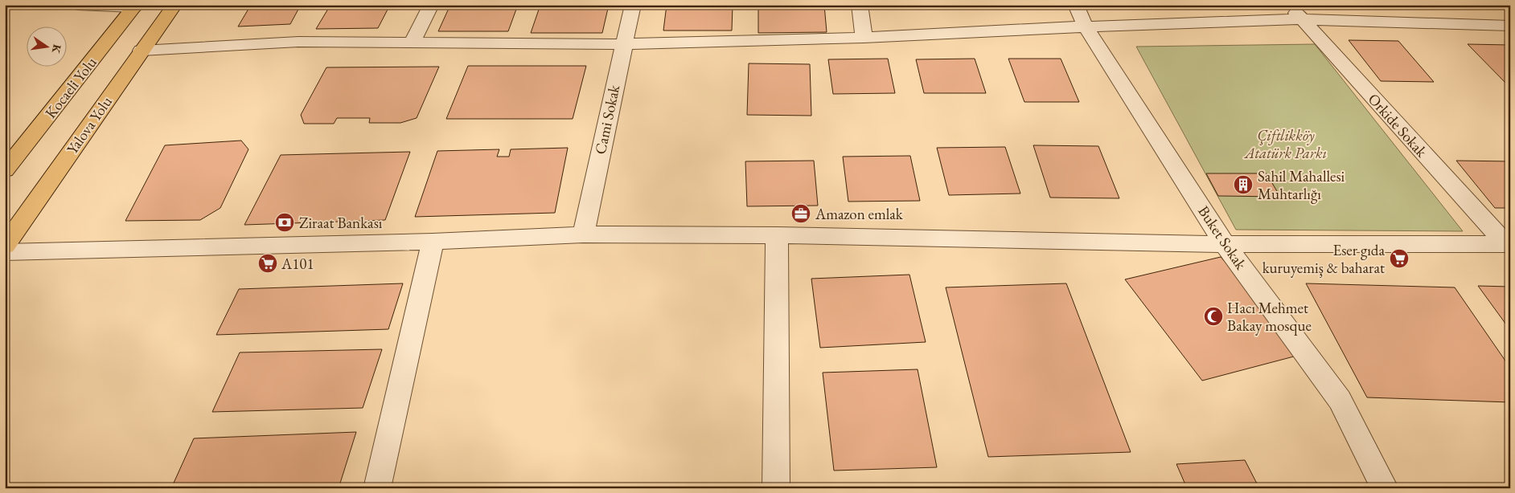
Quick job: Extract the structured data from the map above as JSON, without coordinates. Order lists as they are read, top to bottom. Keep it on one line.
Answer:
{"streets":{"highway":["Kocaeli̇ Yolu","Yalova Yolu"],"street":["Cami Sokak","Orkide Sokak","Buket Sokak"]},"parks":["Çiftlikköy Atatürk Parkı"],"places":{"building":["Sahil Mahallesi Muhtarlığı"],"office":["Amazon emlak"],"bank":["Ziraat Bankası"],"supermarket":["Eser gıda kuruyemiş & baharat","A101"],"mosque":["Hacı Mehmet Bakay mosque"]},"north":"right"}
